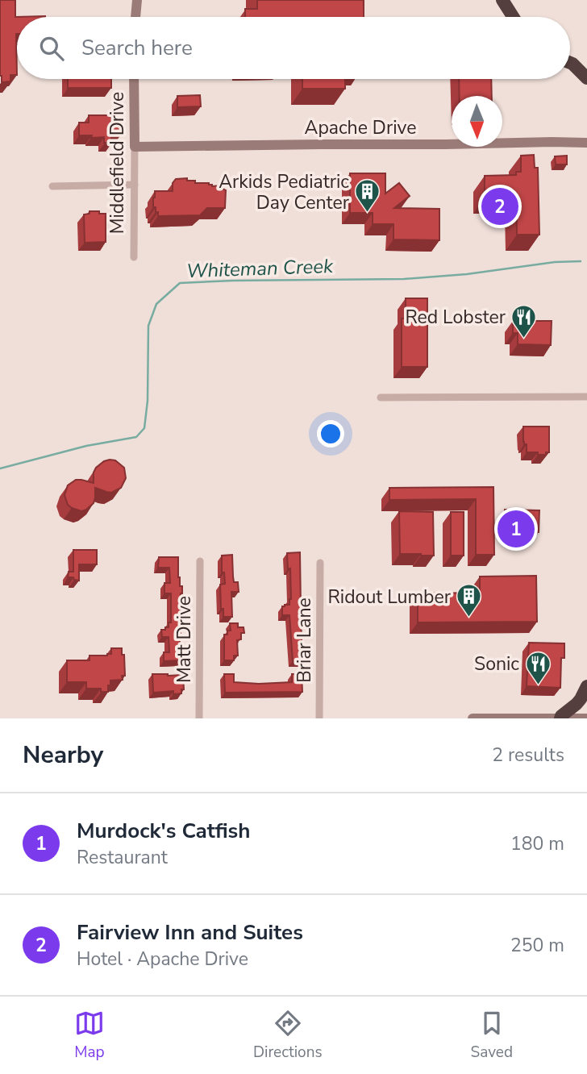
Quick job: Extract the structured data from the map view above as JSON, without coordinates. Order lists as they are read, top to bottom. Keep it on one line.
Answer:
{"streets":{"street":["Apache Drive","Middlefield Drive","Matt Drive","Briar Lane"]},"crossings":[["Apache Drive","Middlefield Drive"]],"water":["Whiteman Creek"],"places":{"building":["Arkids Pediatric Day Center","Ridout Lumber"],"restaurant":["Red Lobster","Sonic"]},"north":"bottom","page":{"search":"Search here","pins":["2","1"],"heading":["Nearby","2 results"],"list":[{"mark":"1","name":"Murdock's Catfish","note":"Restaurant","value":"180 m"},{"mark":"2","name":"Fairview Inn and Suites","note":"Hotel · Apache Drive","value":"250 m"}],"nav":["Map","Directions","Saved"]}}
